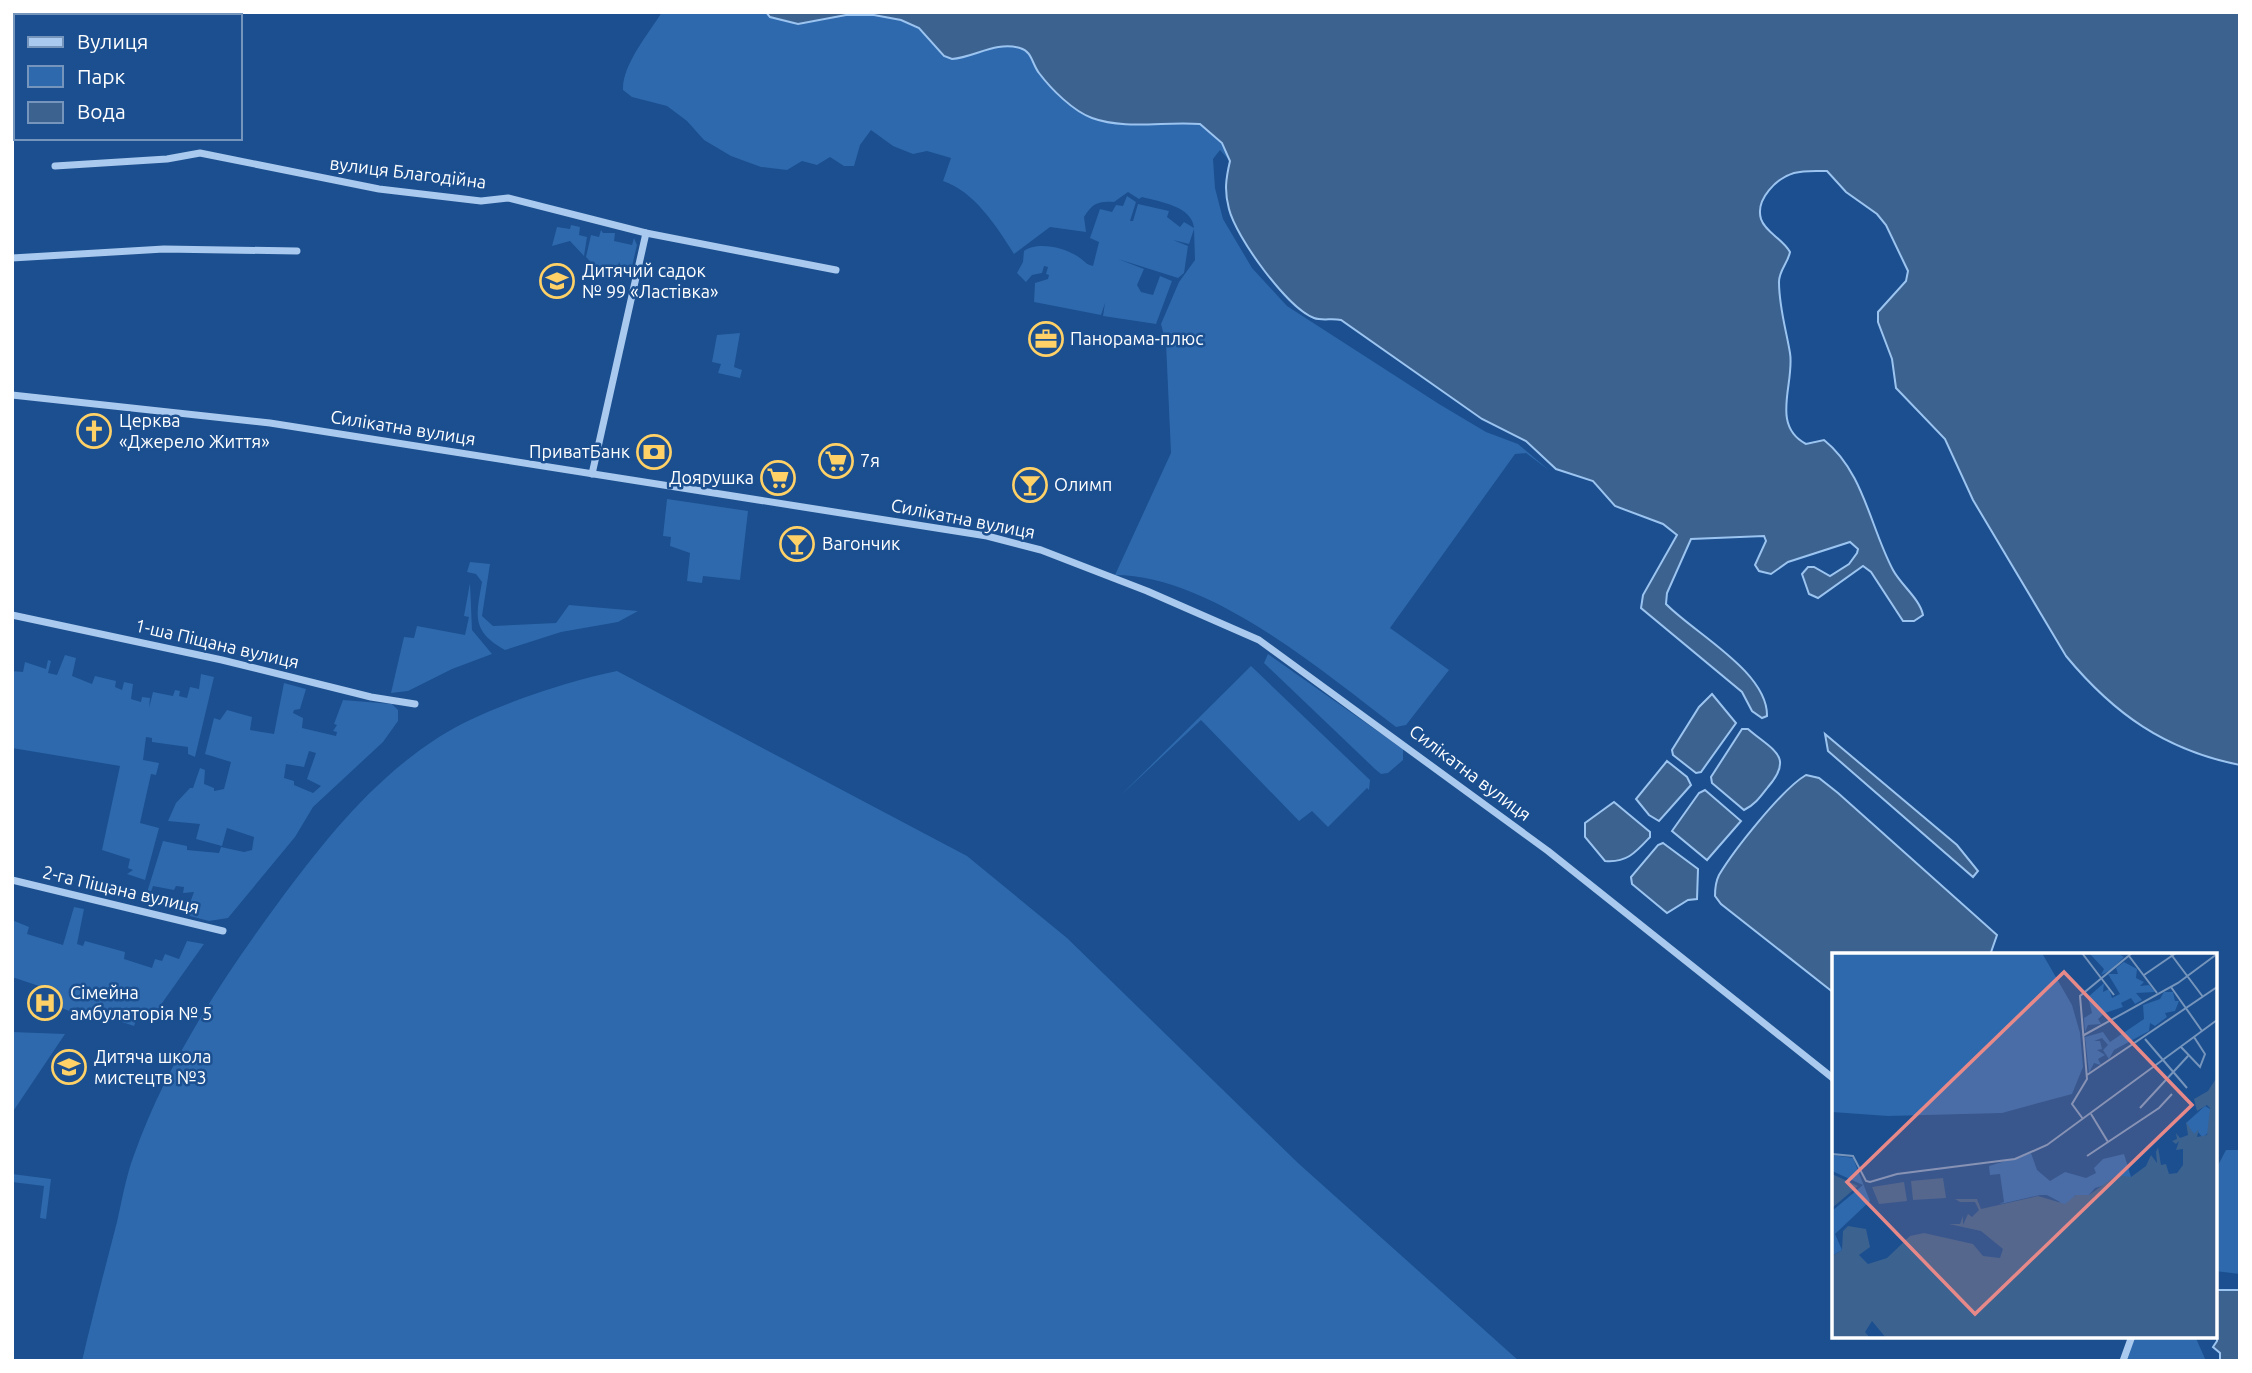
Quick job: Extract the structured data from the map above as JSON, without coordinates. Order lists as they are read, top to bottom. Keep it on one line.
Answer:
{"streets":{"street":["вулиця Благодійна","Силікатна вулиця","1-ша Піщана вулиця","2-га Піщана вулиця"]},"places":{"school or university":["Дитячий садок № 99 «Ластівка»","Дитяча школа мистецтв №3"],"office":["Панорама-плюс"],"church":["Церква «Джерело Життя»"],"bank":["ПриватБанк"],"supermarket":["7я","Доярушка"],"bar":["Олимп","Вагончик"],"hospital":["Сімейна амбулаторія № 5"]},"legend":["Вулиця","Парк","Вода"]}
